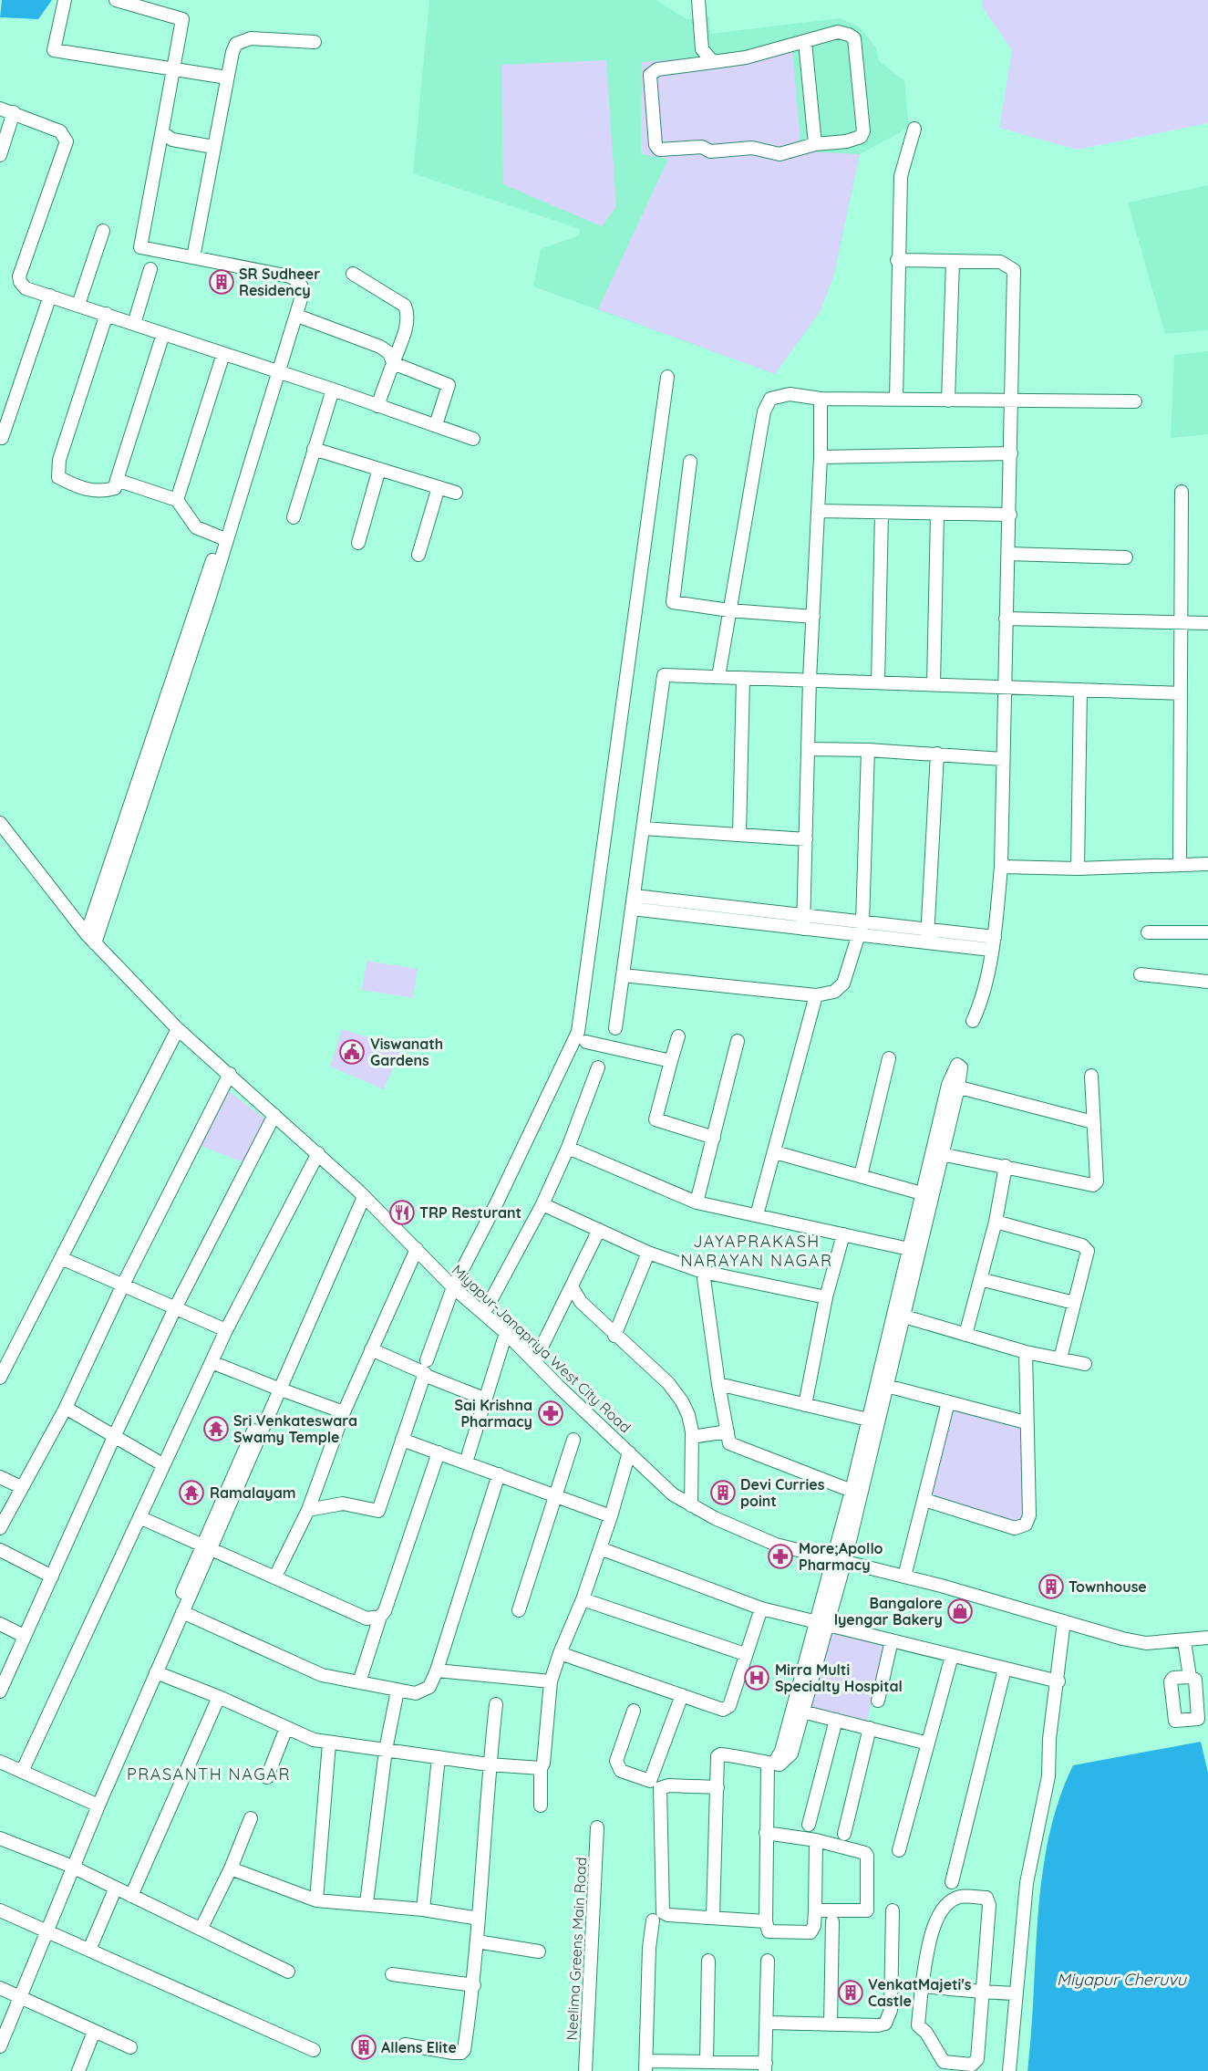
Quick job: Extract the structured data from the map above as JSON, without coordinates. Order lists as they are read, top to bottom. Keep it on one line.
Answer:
{"streets":{"street":["Miyapur-Janapriya West City Road","Neelima Greens Main Road"]},"districts":["JAYAPRAKASH NARAYAN NAGAR","PRASANTH NAGAR"],"water":["Miyapur Cheruvu"],"places":{"building":["SR Sudheer Residency","Devi Curries point","Townhouse","VenkatMajeti's Castle","Allens Elite"],"public building":["Viswanath Gardens"],"restaurant":["TRP Resturant"],"pharmacy":["Sai Krishna Pharmacy","More;Apollo Pharmacy"],"temple":["Sri Venkateswara Swamy Temple","Ramalayam"],"shop":["Bangalore Iyengar Bakery"],"hospital":["Mirra Multi Specialty Hospital"]}}
